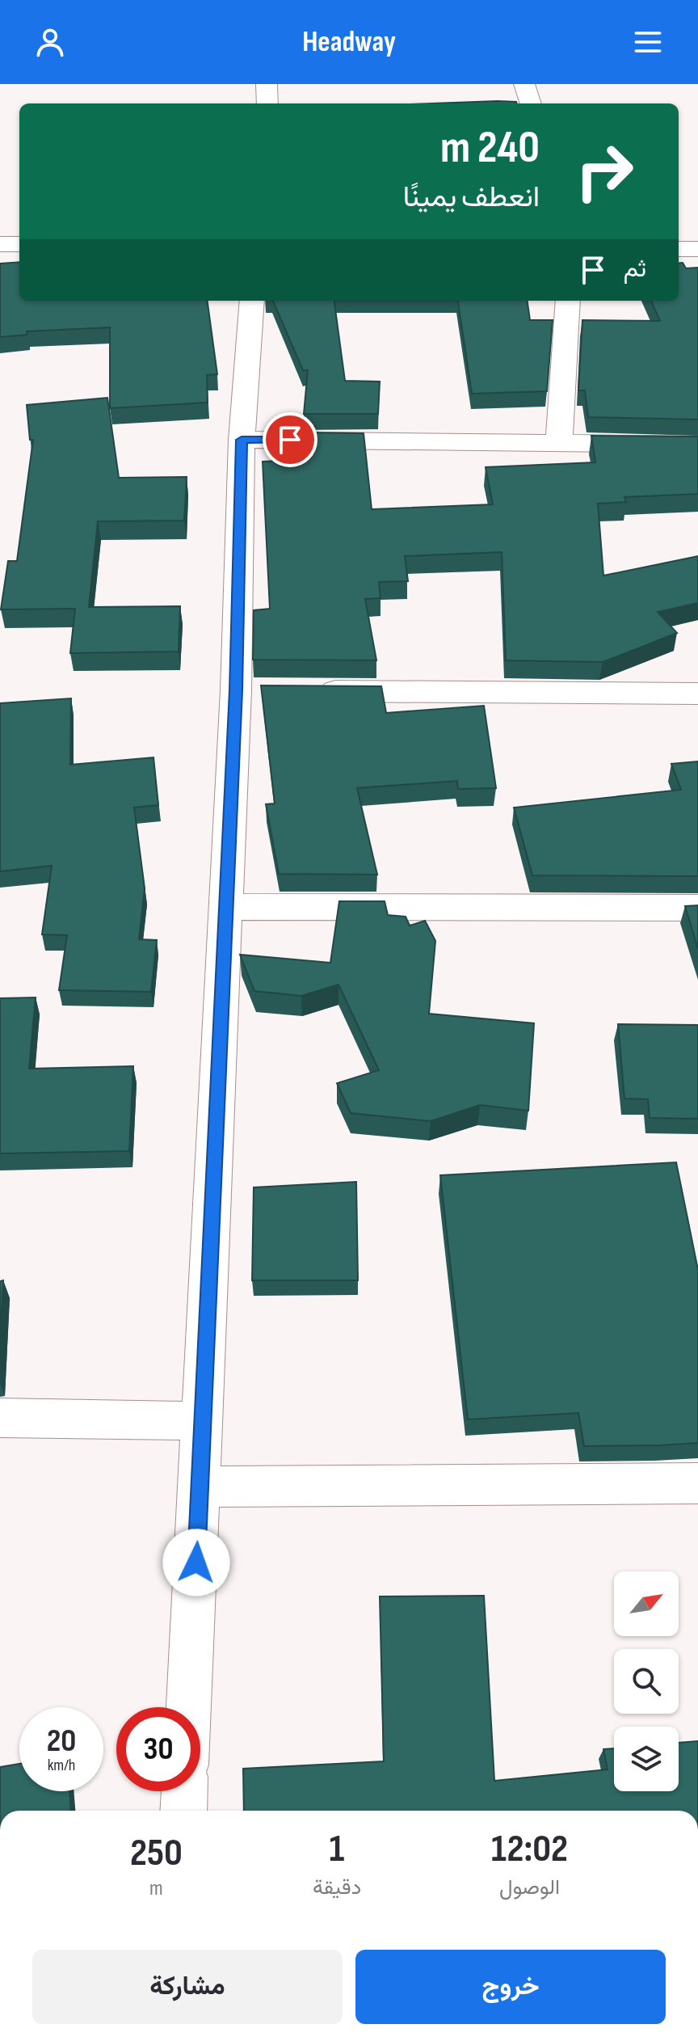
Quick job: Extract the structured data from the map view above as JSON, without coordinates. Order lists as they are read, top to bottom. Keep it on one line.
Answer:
{"north":"top right","page":{"header":"Headway","turn":["240 m","انعطف يمينًا"],"then":"ثم","speed":"20 km/h","limit":"30","eta":["12:02","الوصول","1","دقيقة","250","m"],"buttons":["خروج","مشاركة"]}}
